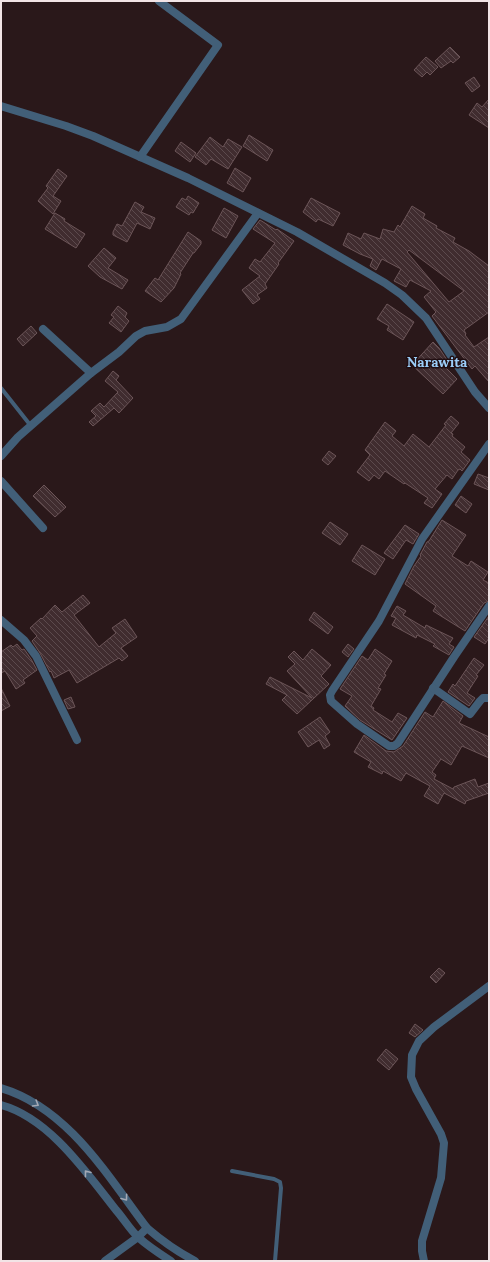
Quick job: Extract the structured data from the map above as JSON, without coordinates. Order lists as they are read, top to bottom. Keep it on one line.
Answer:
{"districts":["Narawita"]}
